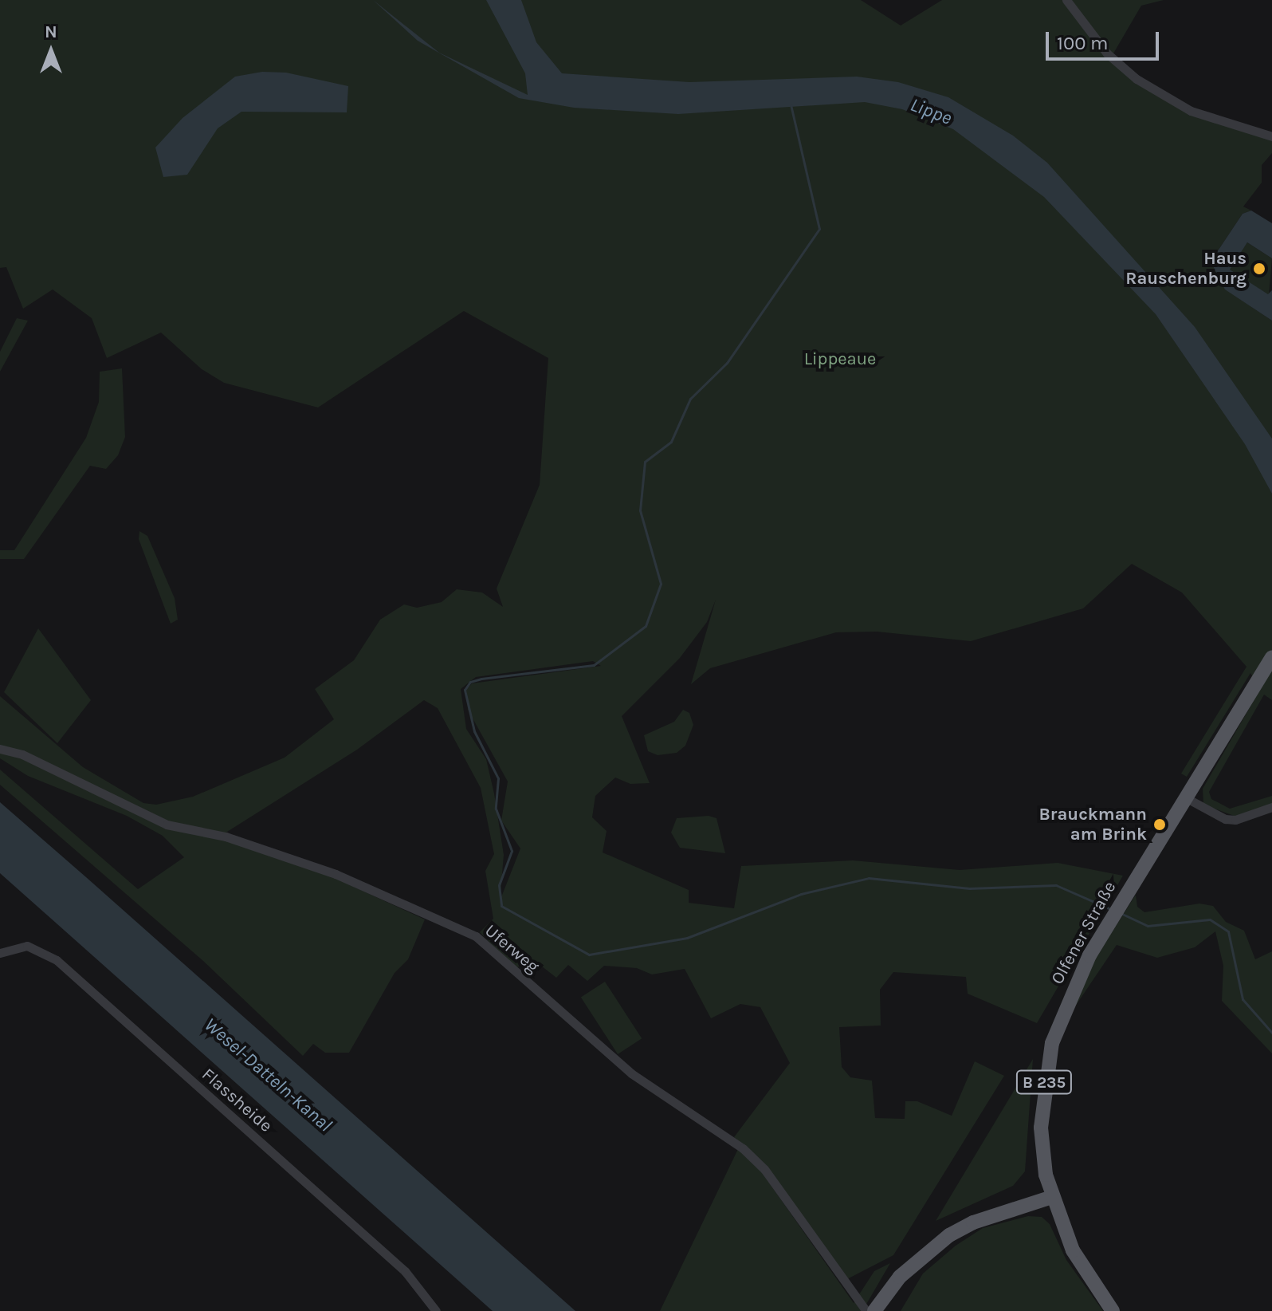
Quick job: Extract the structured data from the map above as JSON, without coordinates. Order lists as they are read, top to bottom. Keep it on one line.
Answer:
{"streets":{"main road":["Olfener Straße","B 235"],"street":["Uferweg","Flassheide"]},"water":["Lippe","Wesel-Datteln-Kanal"],"parks":["Lippeaue"],"places":["Haus Rauschenburg","Brauckmann am Brink"],"scale_bar":"100 m","north":"top"}
